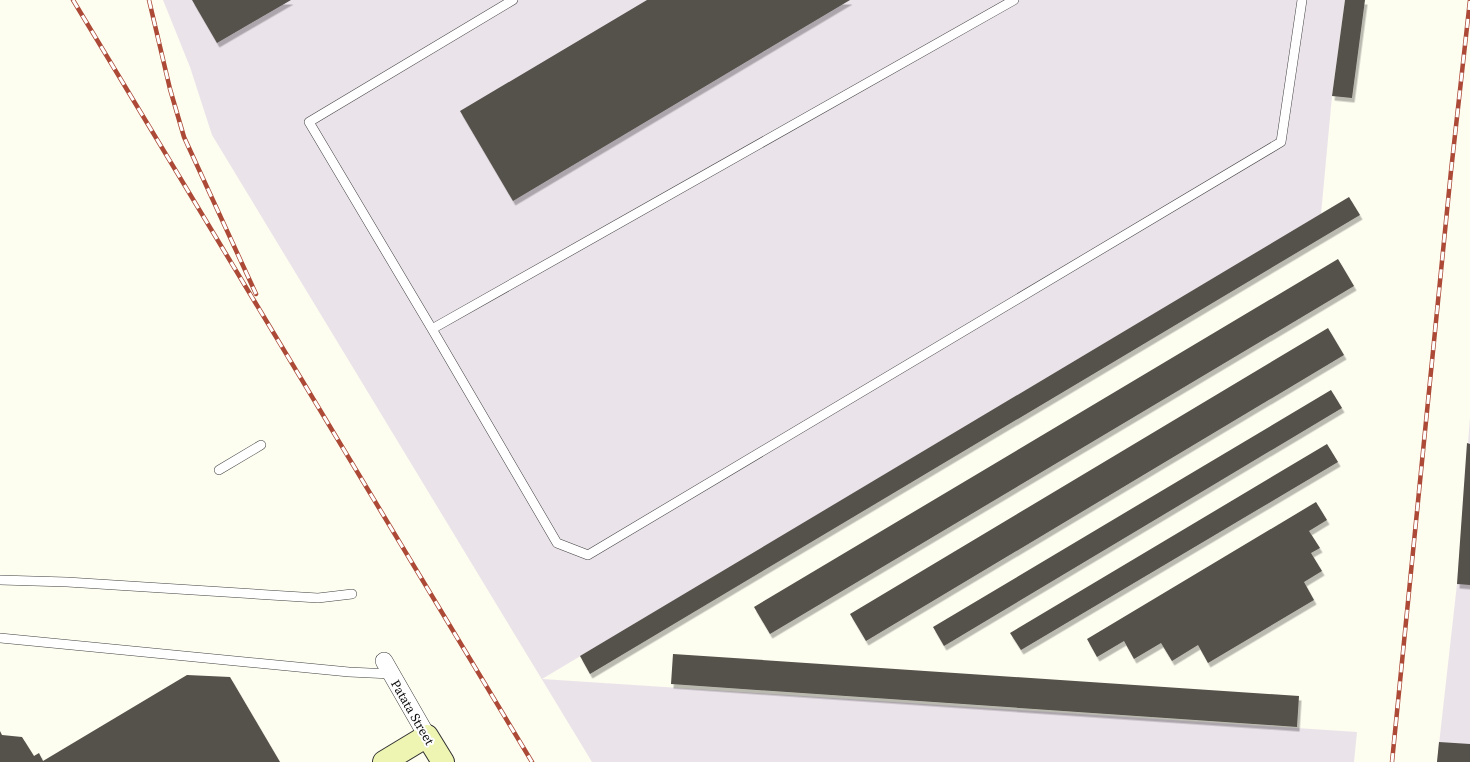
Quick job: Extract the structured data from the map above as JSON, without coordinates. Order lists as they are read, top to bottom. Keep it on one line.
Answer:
{"streets":{"street":["Patata Street"]}}
